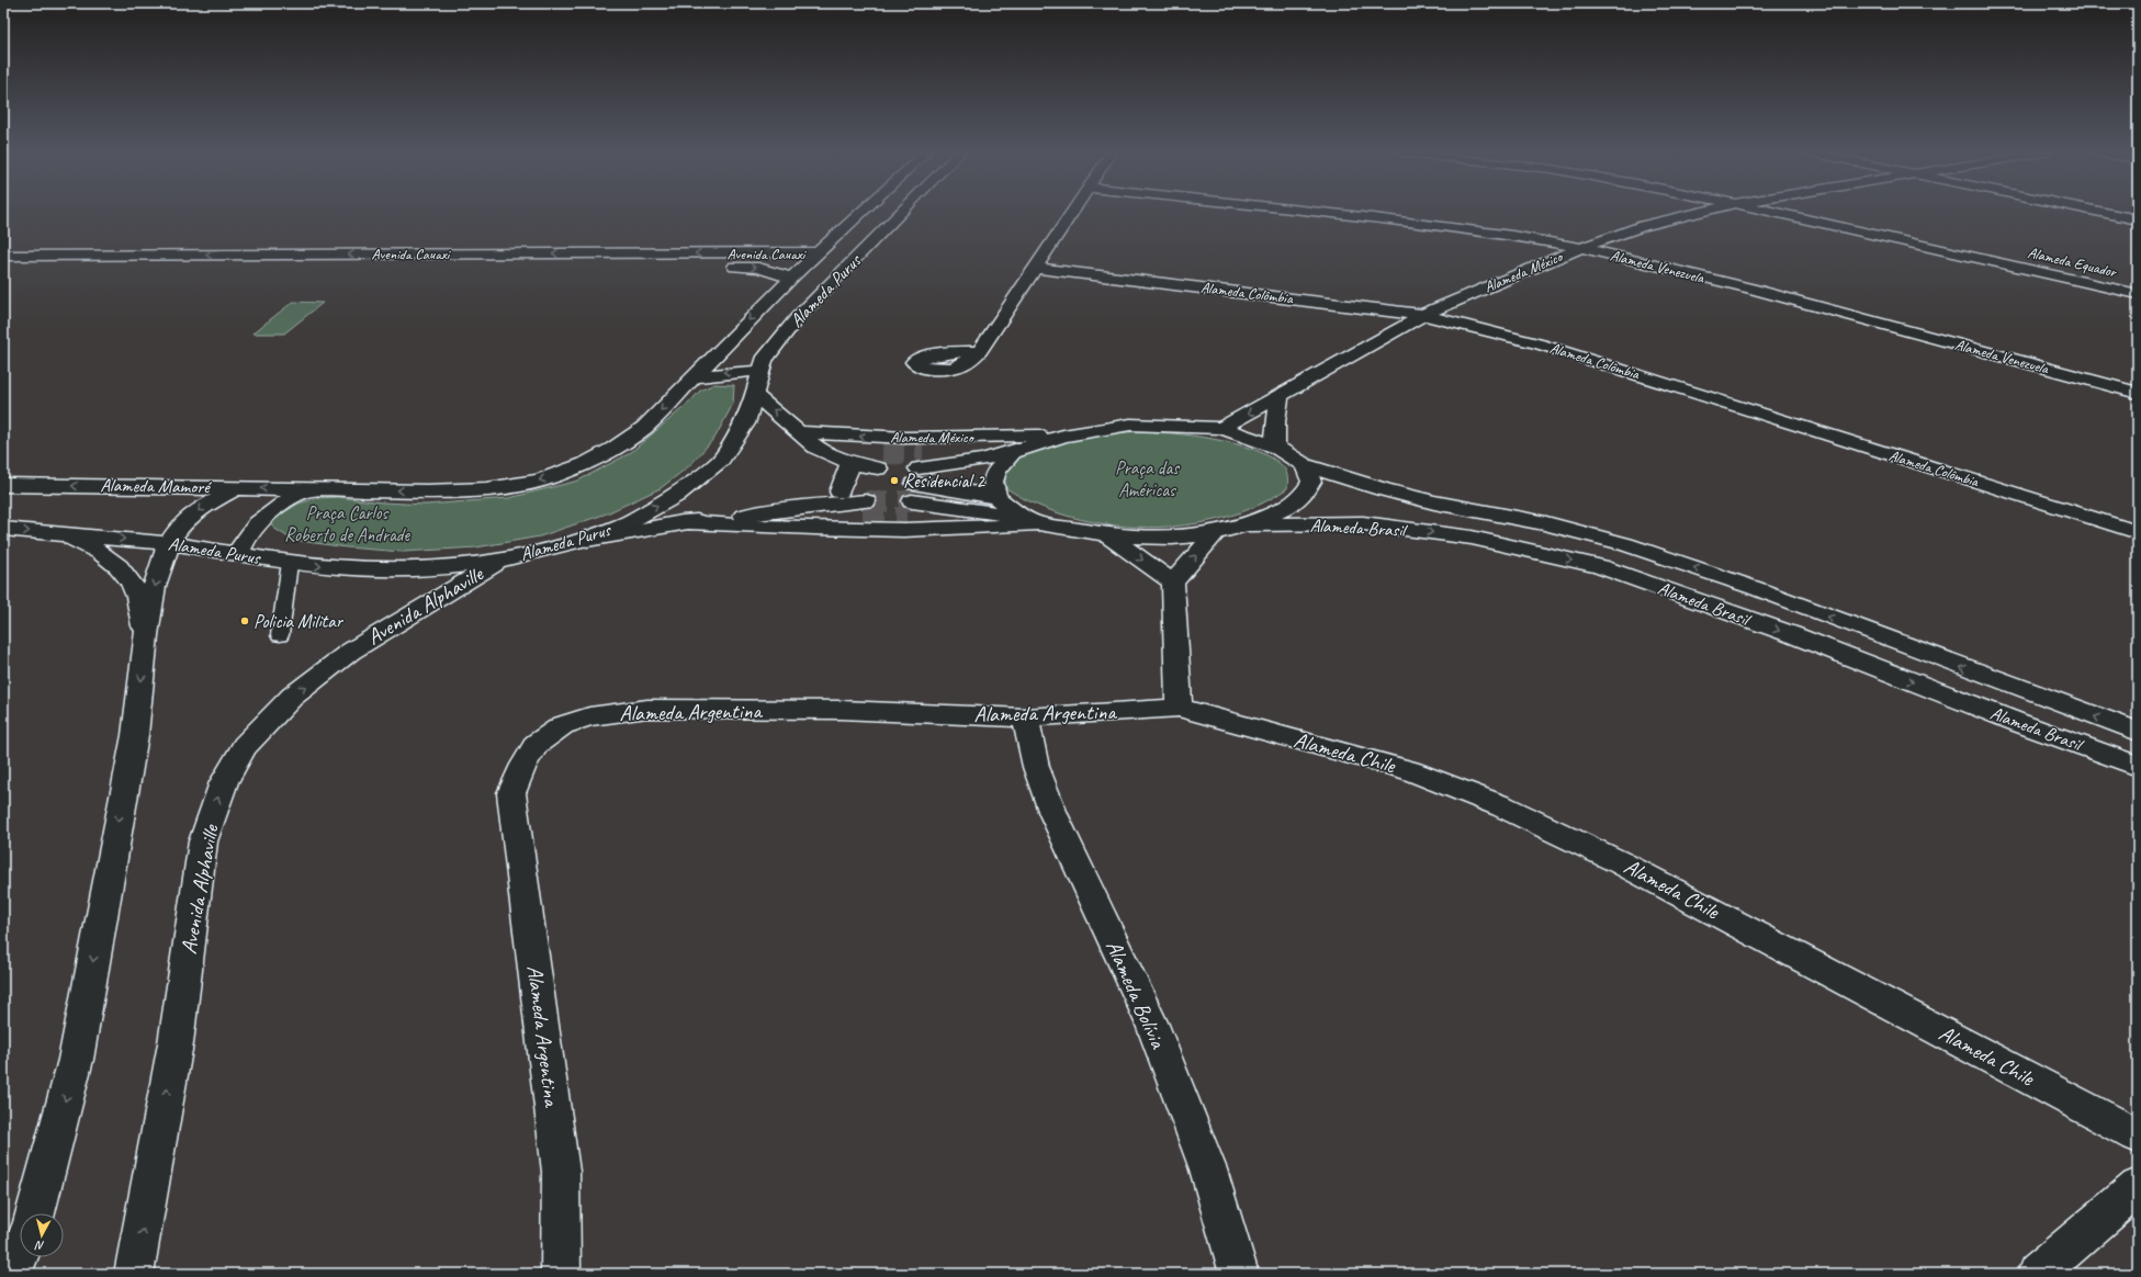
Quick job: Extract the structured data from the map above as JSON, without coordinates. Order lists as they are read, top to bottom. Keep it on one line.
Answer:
{"streets":{"street":["Avenida Cauaxi","Alameda Equador","Alameda Venezuela","Alameda México","Alameda Purus","Alameda Colômbia","Alameda Mamoré","Alameda Brasil","Avenida Alphaville","Alameda Argentina","Alameda Chile","Alameda Bolívia"]},"crossings":[["Avenida Cauaxi","Alameda Purus"],["Alameda Venezuela","Alameda México"],["Alameda México","Alameda Colômbia"],["Alameda México","Alameda Brasil"],["Alameda Purus","Alameda Mamoré"],["Alameda Purus","Avenida Alphaville"],["Alameda Argentina","Alameda Chile"],["Alameda Argentina","Alameda Bolívia"]],"one_way":["Alameda Mamoré"],"parks":["Praça das Américas","Praça Carlos Roberto de Andrade"],"places":["Residencial 2","Policia Militar"],"north":"bottom"}
